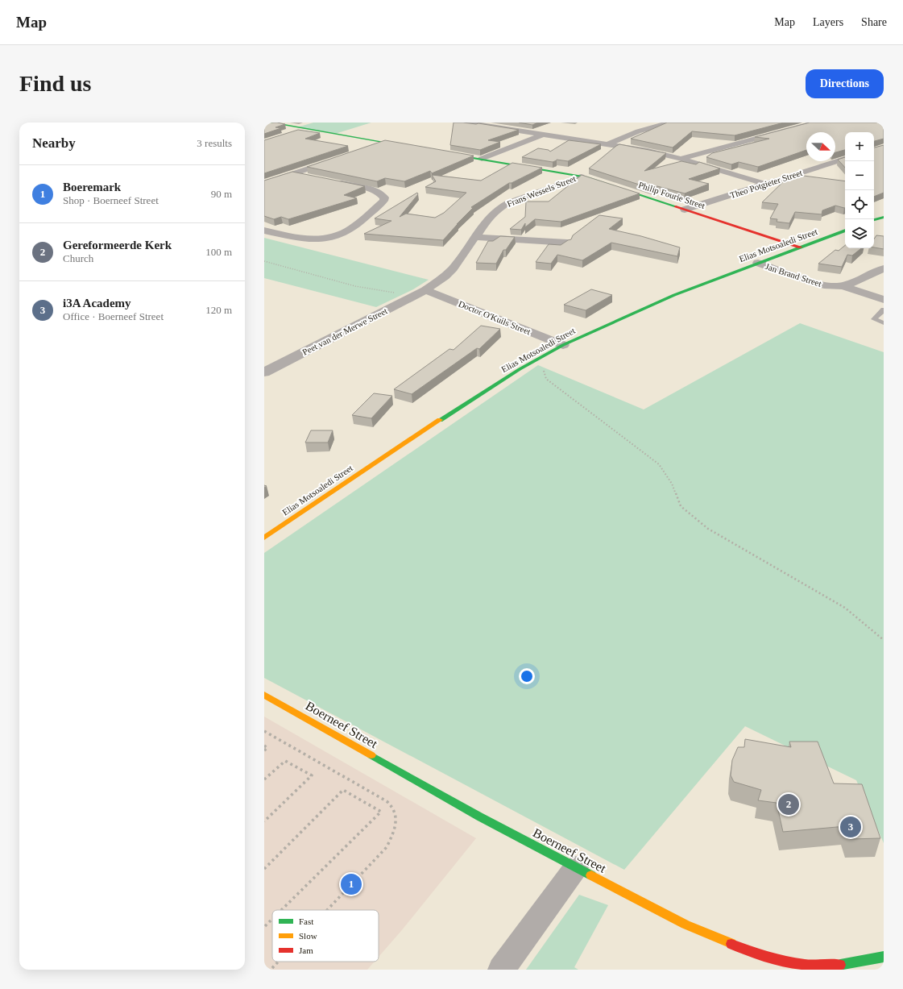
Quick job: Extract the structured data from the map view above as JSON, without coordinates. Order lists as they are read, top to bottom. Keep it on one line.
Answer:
{"streets":{"street":["Theo Potgieter Street","Frans Wessels Street","Philip Fourie Street","Elias Motsoaledi Street","Jan Brand Street","Doctor O'Kuils Street","Peet van der Merwe Street","Boerneef Street"]},"crossings":[["Theo Potgieter Street","Philip Fourie Street"],["Frans Wessels Street","Philip Fourie Street"],["Frans Wessels Street","Doctor O'Kuils Street"],["Frans Wessels Street","Peet van der Merwe Street"],["Philip Fourie Street","Elias Motsoaledi Street"],["Elias Motsoaledi Street","Jan Brand Street"],["Elias Motsoaledi Street","Doctor O'Kuils Street"],["Doctor O'Kuils Street","Peet van der Merwe Street"]],"legend":["Fast","Slow","Jam"],"north":"right","page":{"header":"Map","nav":["Map","Layers","Share"],"buttons":"Directions","title":"Find us","heading":["Nearby","3 results"],"map_buttons":["+","−"],"list":[{"mark":"1","name":"Boeremark","note":"Shop · Boerneef Street","value":"90 m"},{"mark":"2","name":"Gereformeerde Kerk","note":"Church","value":"100 m"},{"mark":"3","name":"i3A Academy","note":"Office · Boerneef Street","value":"120 m"}],"pins":["2","3","1"]}}
